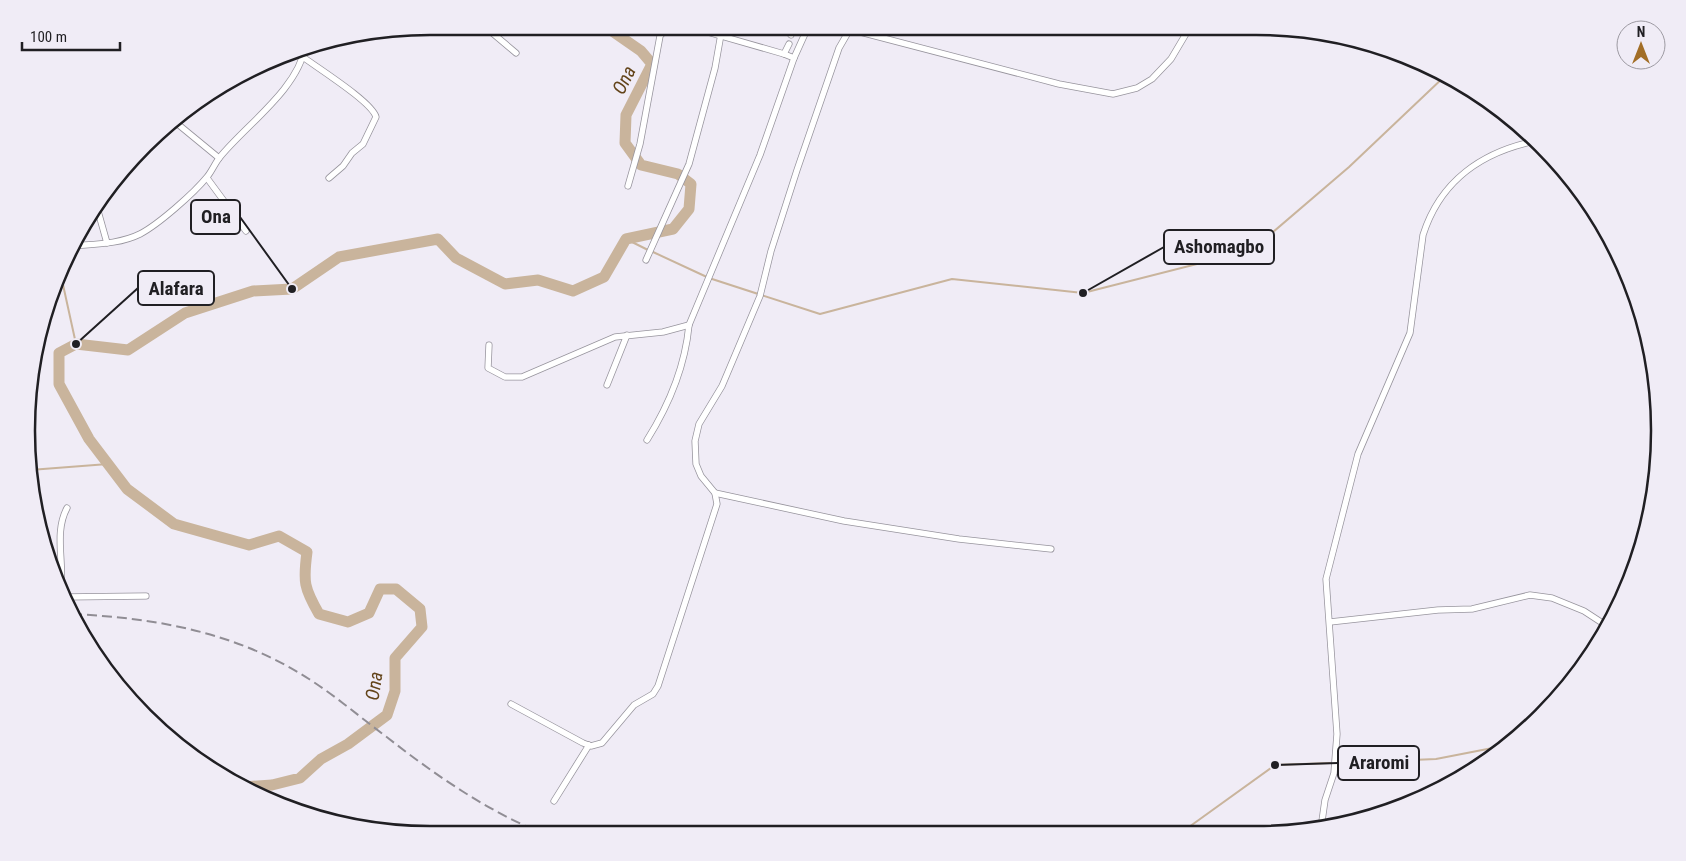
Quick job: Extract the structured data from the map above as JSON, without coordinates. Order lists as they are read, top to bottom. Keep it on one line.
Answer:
{"water":["Ona"],"places":["Ona","Ashomagbo","Alafara","Araromi"],"scale_bar":"100 m","north":"top"}
